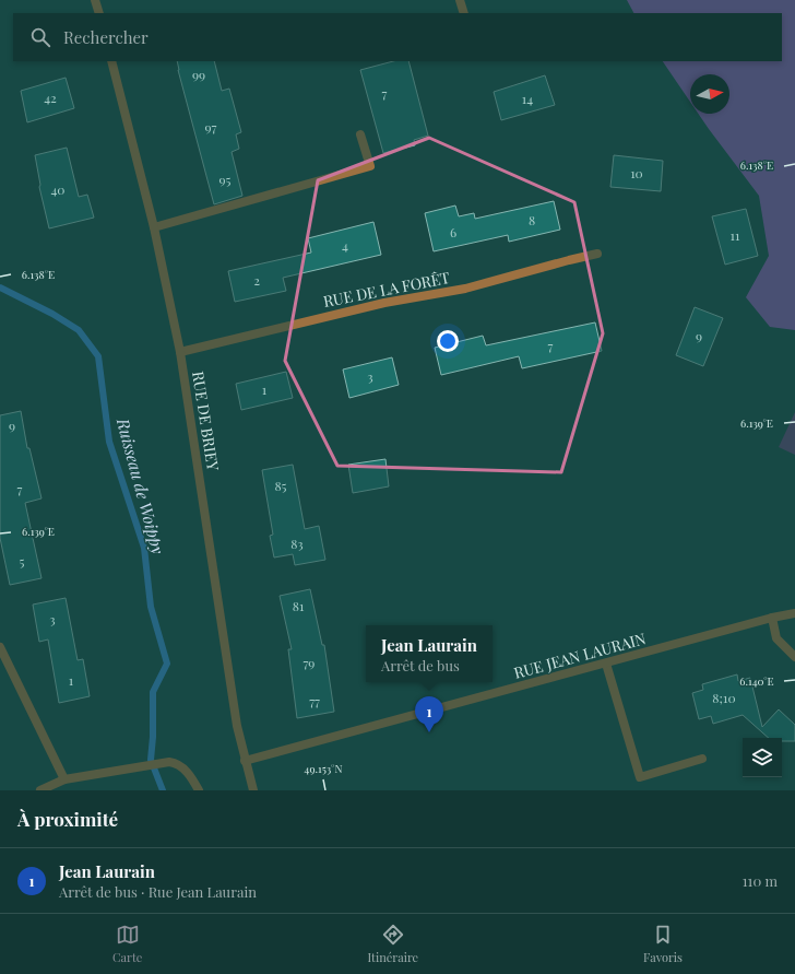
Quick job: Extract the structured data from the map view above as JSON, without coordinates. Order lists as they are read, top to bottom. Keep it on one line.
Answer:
{"streets":{"street":["RUE DE LA FORÊT","RUE DE BRIEY","RUE JEAN LAURAIN"]},"crossings":[["RUE DE LA FORÊT","RUE DE BRIEY"],["RUE DE BRIEY","RUE JEAN LAURAIN"]],"water":["Ruisseau de Woippy"],"house_numbers":["99","7","42","14","97","10","95","40","8","6","11","4","2","9","7","3","1","9","85","7","83","5","81","3","79","1","8;10","77"],"north":"right","page":{"search":"Rechercher","popup":["Jean Laurain","Arrêt de bus"],"pins":"1","heading":"À proximité","list":[{"mark":"1","name":"Jean Laurain","note":"Arrêt de bus · Rue Jean Laurain","value":"110 m"}],"nav":["Carte","Itinéraire","Favoris"]},"coordinates":["6.138°E","6.139°E","6.140°E","49.153°N"]}
